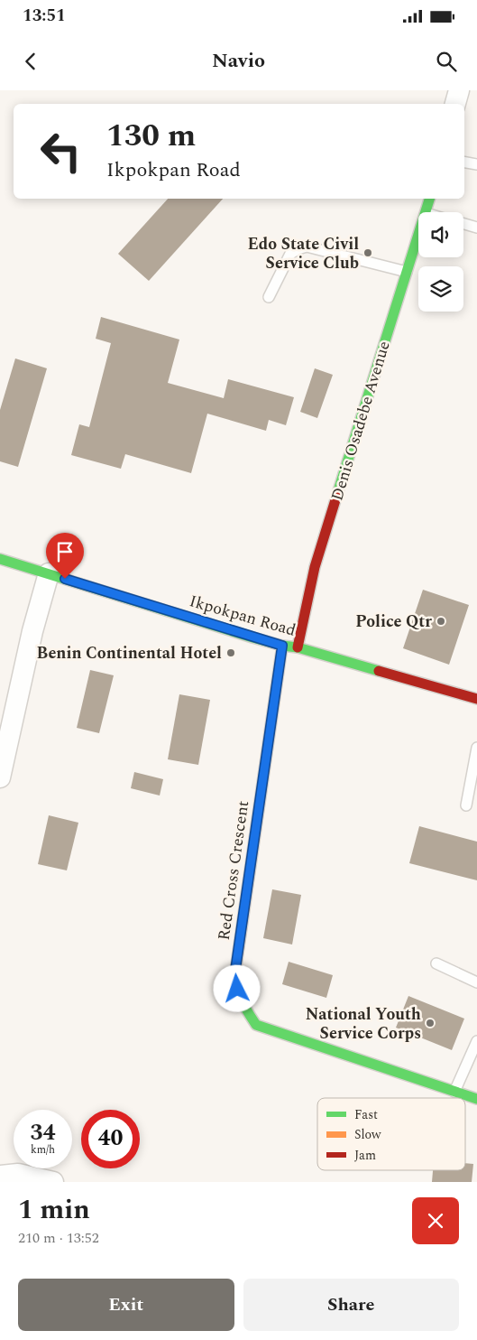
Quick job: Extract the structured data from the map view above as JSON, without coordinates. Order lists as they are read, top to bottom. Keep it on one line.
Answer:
{"streets":{"street":["Denis Osadebe Avenue","Ikpokpan Road","Red Cross Crescent"]},"crossings":[["Denis Osadebe Avenue","Ikpokpan Road"],["Ikpokpan Road","Red Cross Crescent"]],"places":["Edo State Civil Service Club","Police Qtr","Benin Continental Hotel","National Youth Service Corps"],"legend":["Fast","Slow","Jam"],"page":{"status":"13:51","header":"Navio","turn":["130 m","Ikpokpan Road"],"speed":"34 km/h","limit":"40","heading":["1 min","210 m · 13:52"],"buttons":["Exit","Share"]}}
